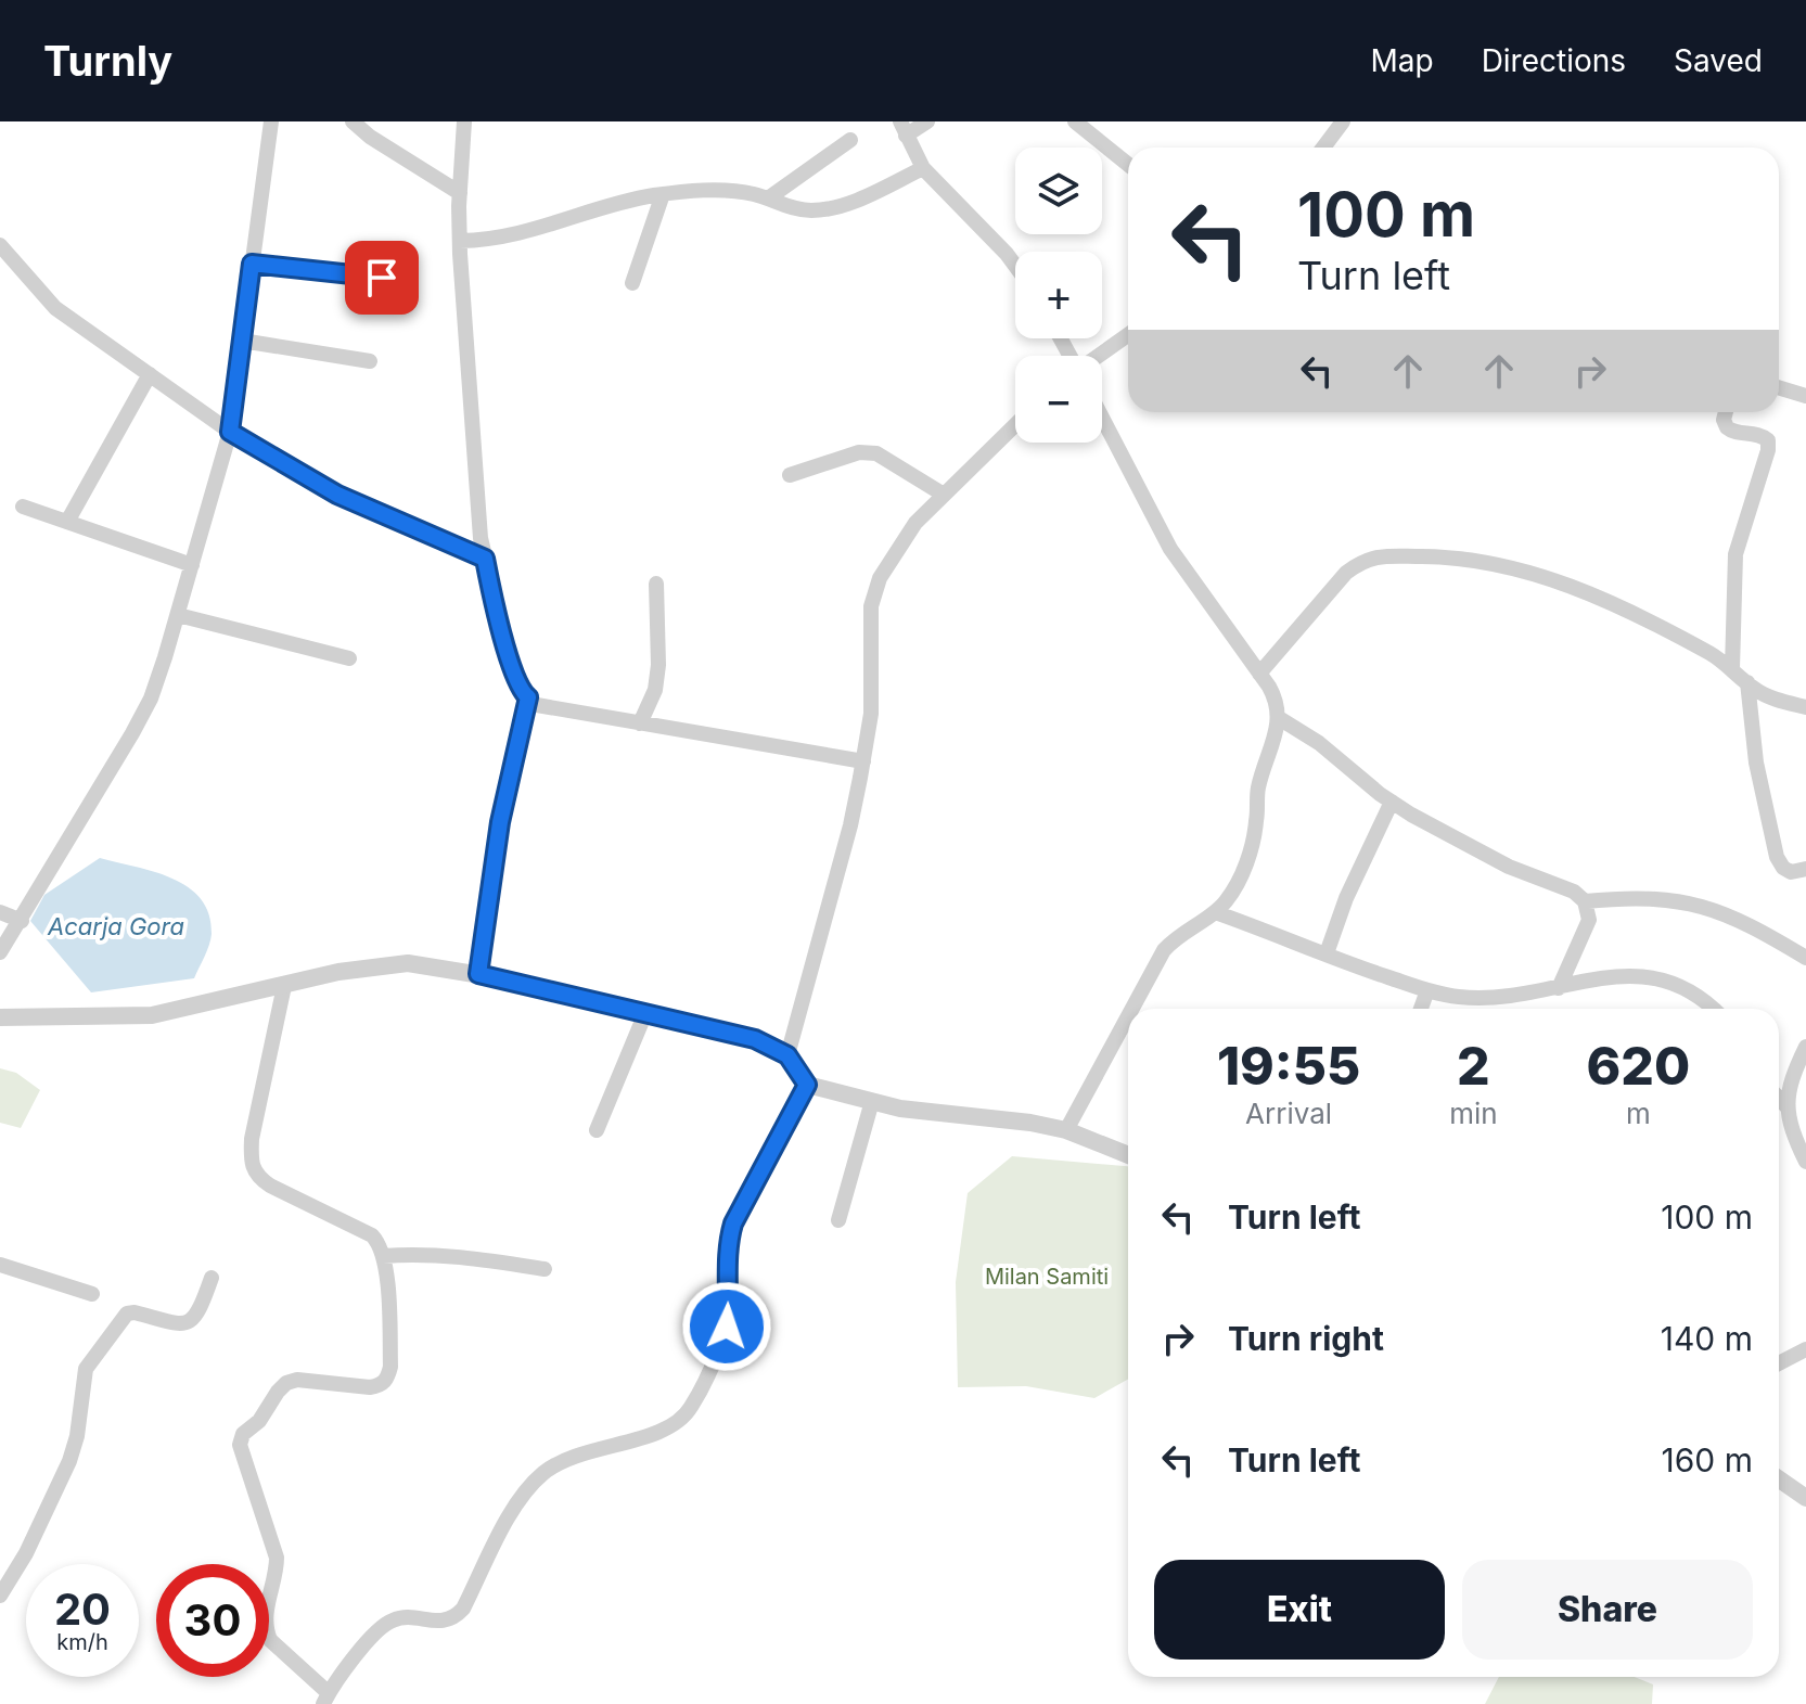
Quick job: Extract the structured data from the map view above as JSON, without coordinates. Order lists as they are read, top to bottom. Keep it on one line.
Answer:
{"water":["Acarja Gora"],"parks":["Milan Samiti"],"page":{"header":"Turnly","nav":["Map","Directions","Saved"],"map_buttons":["+","−"],"turn":["100 m","Turn left"],"eta":["19:55","Arrival","2","min","620","m"],"list":[{"name":"Turn left","value":"100 m"},{"name":"Turn right","value":"140 m"},{"name":"Turn left","value":"160 m"}],"buttons":["Exit","Share"],"speed":"20 km/h","limit":"30"}}
